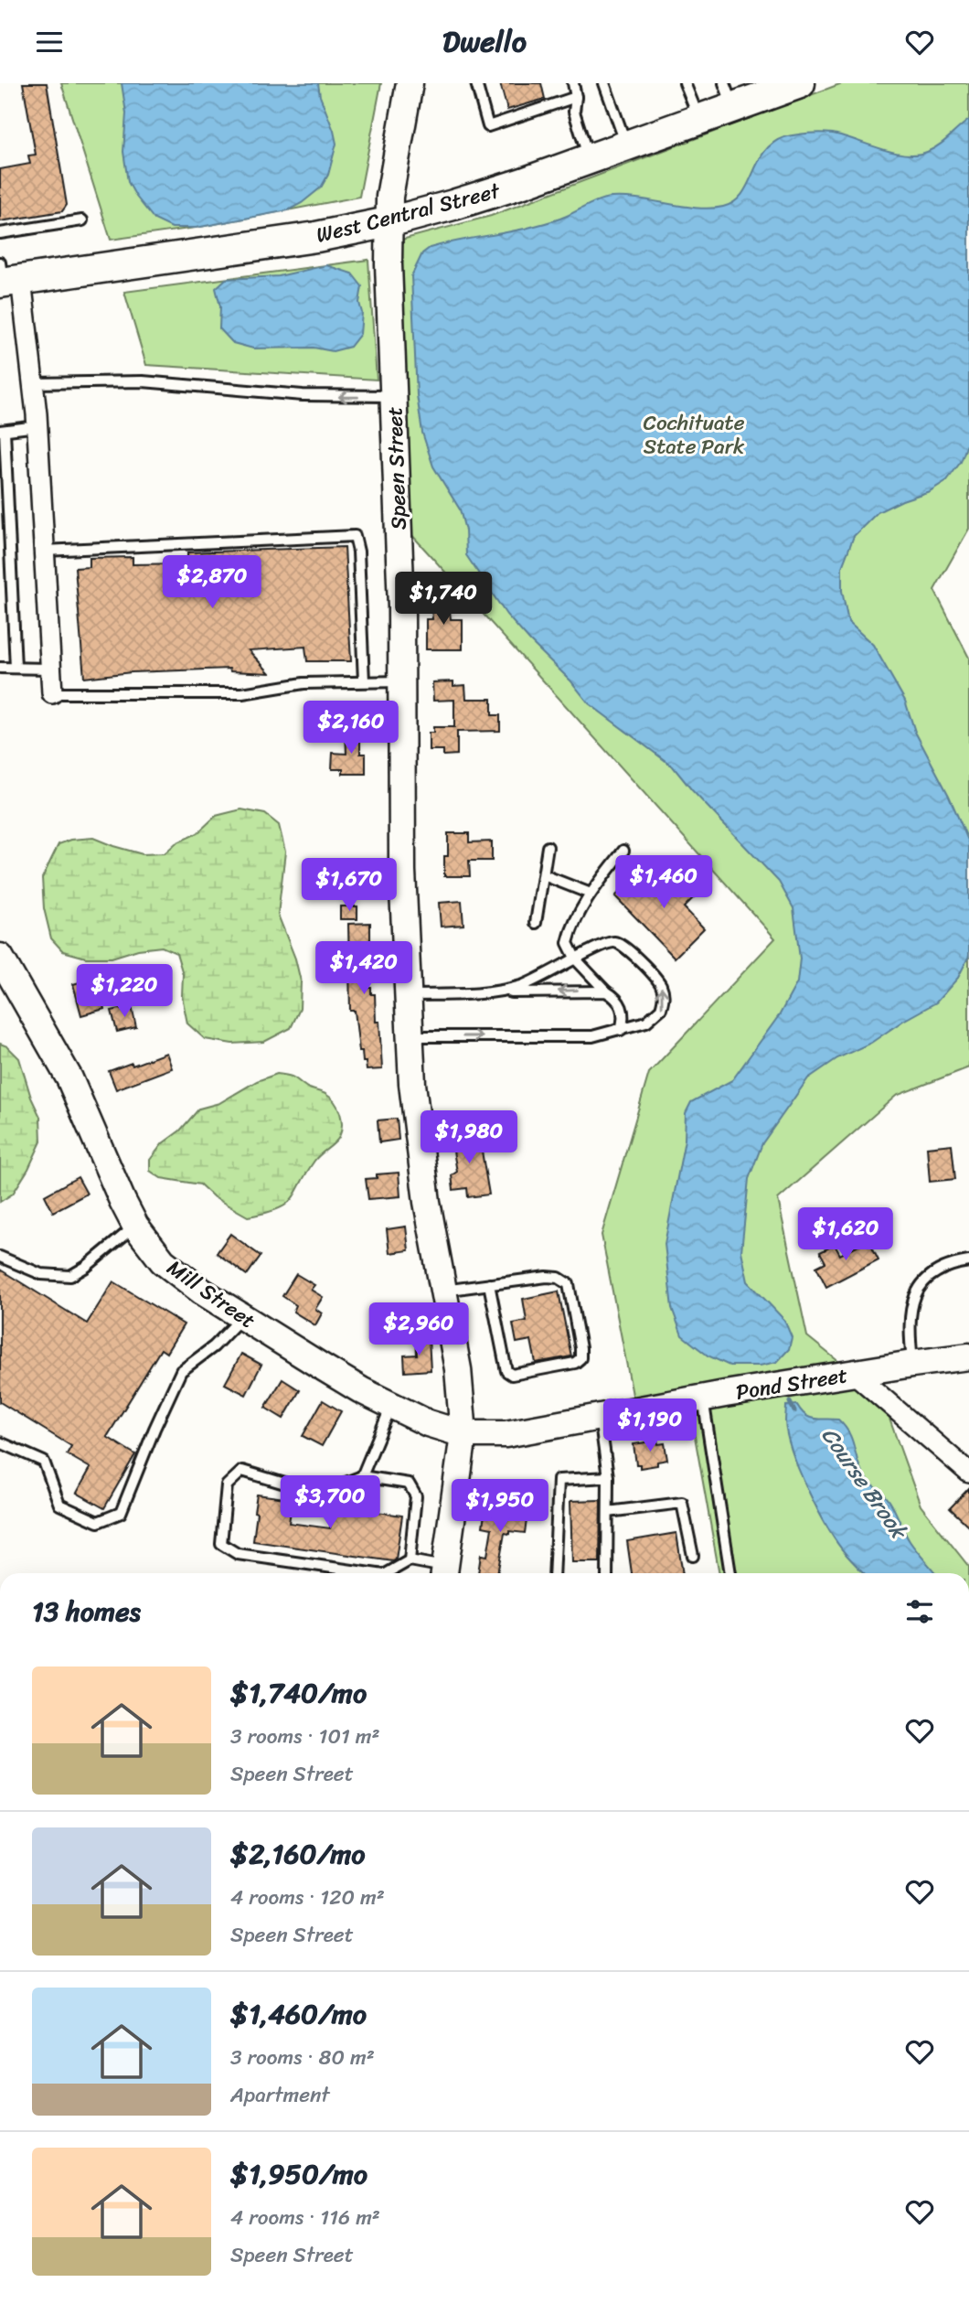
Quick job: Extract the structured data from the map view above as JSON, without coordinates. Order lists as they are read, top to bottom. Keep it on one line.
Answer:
{"streets":{"main road":["West Central Street"],"street":["Speen Street","Mill Street","Pond Street"]},"crossings":[["West Central Street","Speen Street"],["Speen Street","Mill Street"],["Speen Street","Pond Street"],["Mill Street","Pond Street"]],"water":["Course Brook"],"parks":["Cochituate State Park"],"page":{"header":"Dwello","price":["$2,870","$1,740","$2,160","$1,460","$1,670","$1,420","$1,220","$1,980","$1,620","$2,960","$1,190","$3,700","$1,950"],"heading":"13 homes","list":[{"name":"$1,740/mo","note":"3 rooms · 101 m² · Speen Street"},{"name":"$2,160/mo","note":"4 rooms · 120 m² · Speen Street"},{"name":"$1,460/mo","note":"3 rooms · 80 m² · Apartment"},{"name":"$1,950/mo","note":"4 rooms · 116 m² · Speen Street"}]}}
